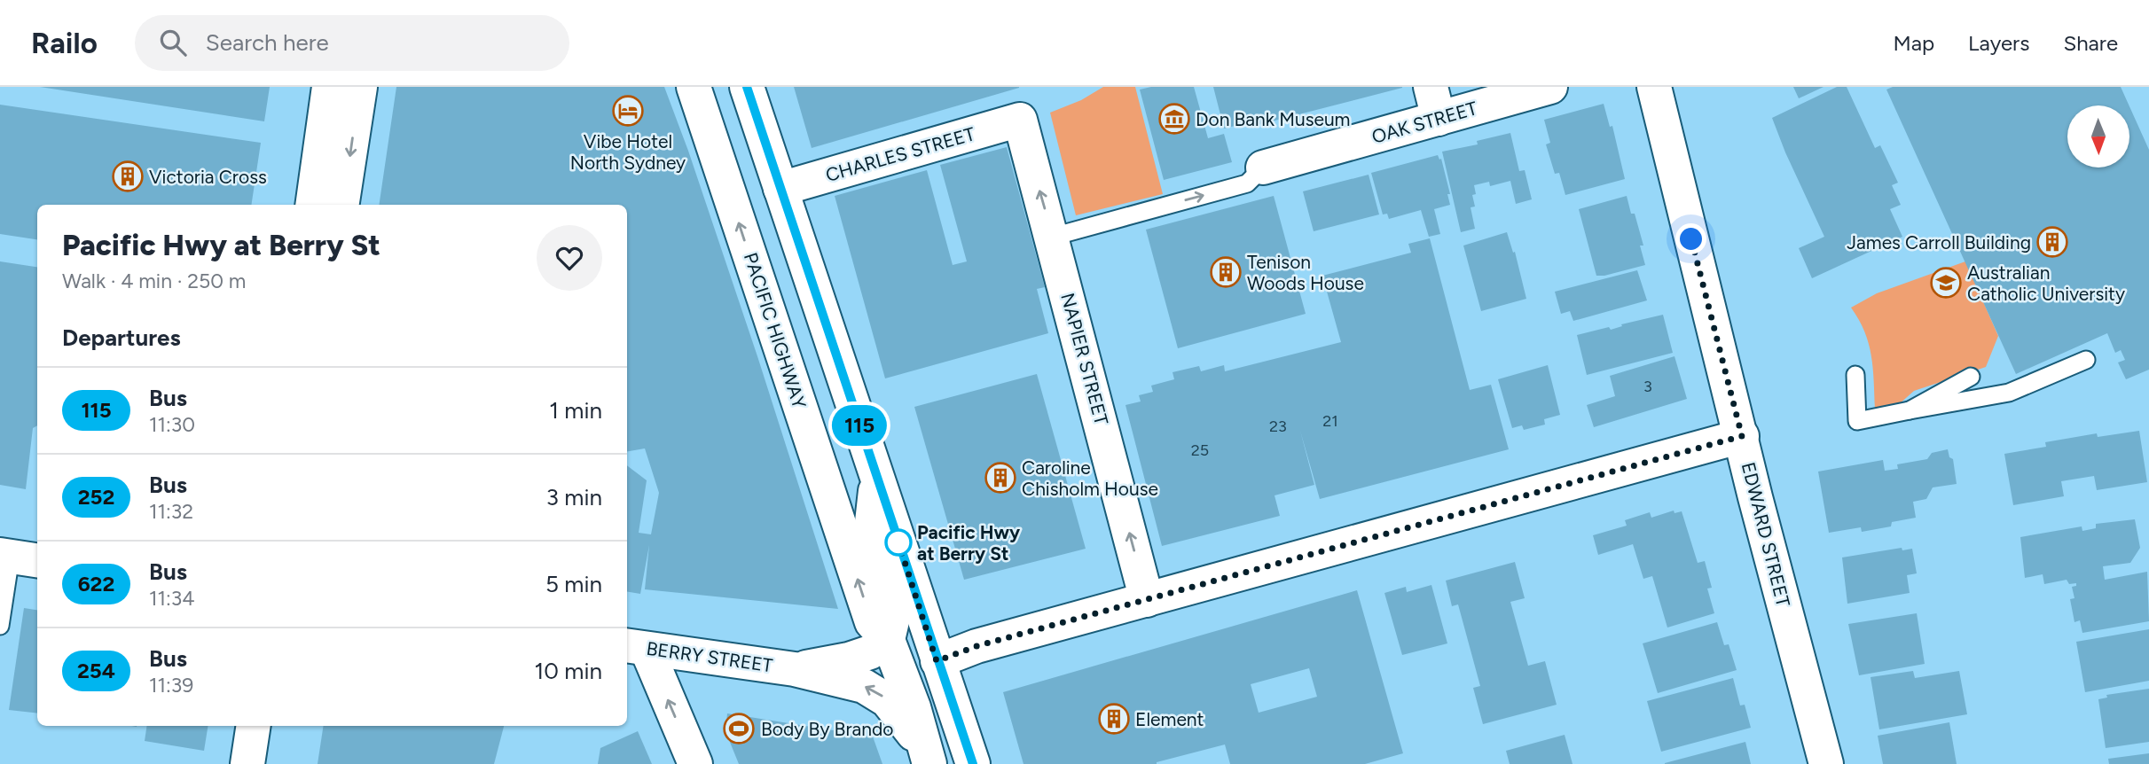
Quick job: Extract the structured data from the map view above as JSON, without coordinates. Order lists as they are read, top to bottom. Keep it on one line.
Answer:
{"streets":{"street":["OAK STREET","CHARLES STREET","PACIFIC HIGHWAY","NAPIER STREET","EDWARD STREET","BERRY STREET"]},"crossings":[["CHARLES STREET","PACIFIC HIGHWAY"],["CHARLES STREET","NAPIER STREET"],["PACIFIC HIGHWAY","BERRY STREET"]],"one_way":["NAPIER STREET","BERRY STREET"],"places":{"hotel":["Vibe Hotel North Sydney"],"museum":["Don Bank Museum"],"building":["Victoria Cross","James Carroll Building","Tenison Woods House","Caroline Chisholm House","Element"],"school or university":["Australian Catholic University"],"other":["Pacific Hwy at Berry St"],"sports":["Body By Brando"]},"lines":["bus line 115"],"house_numbers":["3","21","23","25"],"north":"bottom","page":{"header":"Railo","search":"Search here","nav":["Map","Layers","Share"],"on_map":"115","heading":[["Pacific Hwy at Berry St","Walk · 4 min · 250 m"],"Departures"],"list":[{"mark":"115","name":"Bus","note":"11:30","value":"1 min"},{"mark":"252","name":"Bus","note":"11:32","value":"3 min"},{"mark":"622","name":"Bus","note":"11:34","value":"5 min"},{"mark":"254","name":"Bus","note":"11:39","value":"10 min"}]}}
